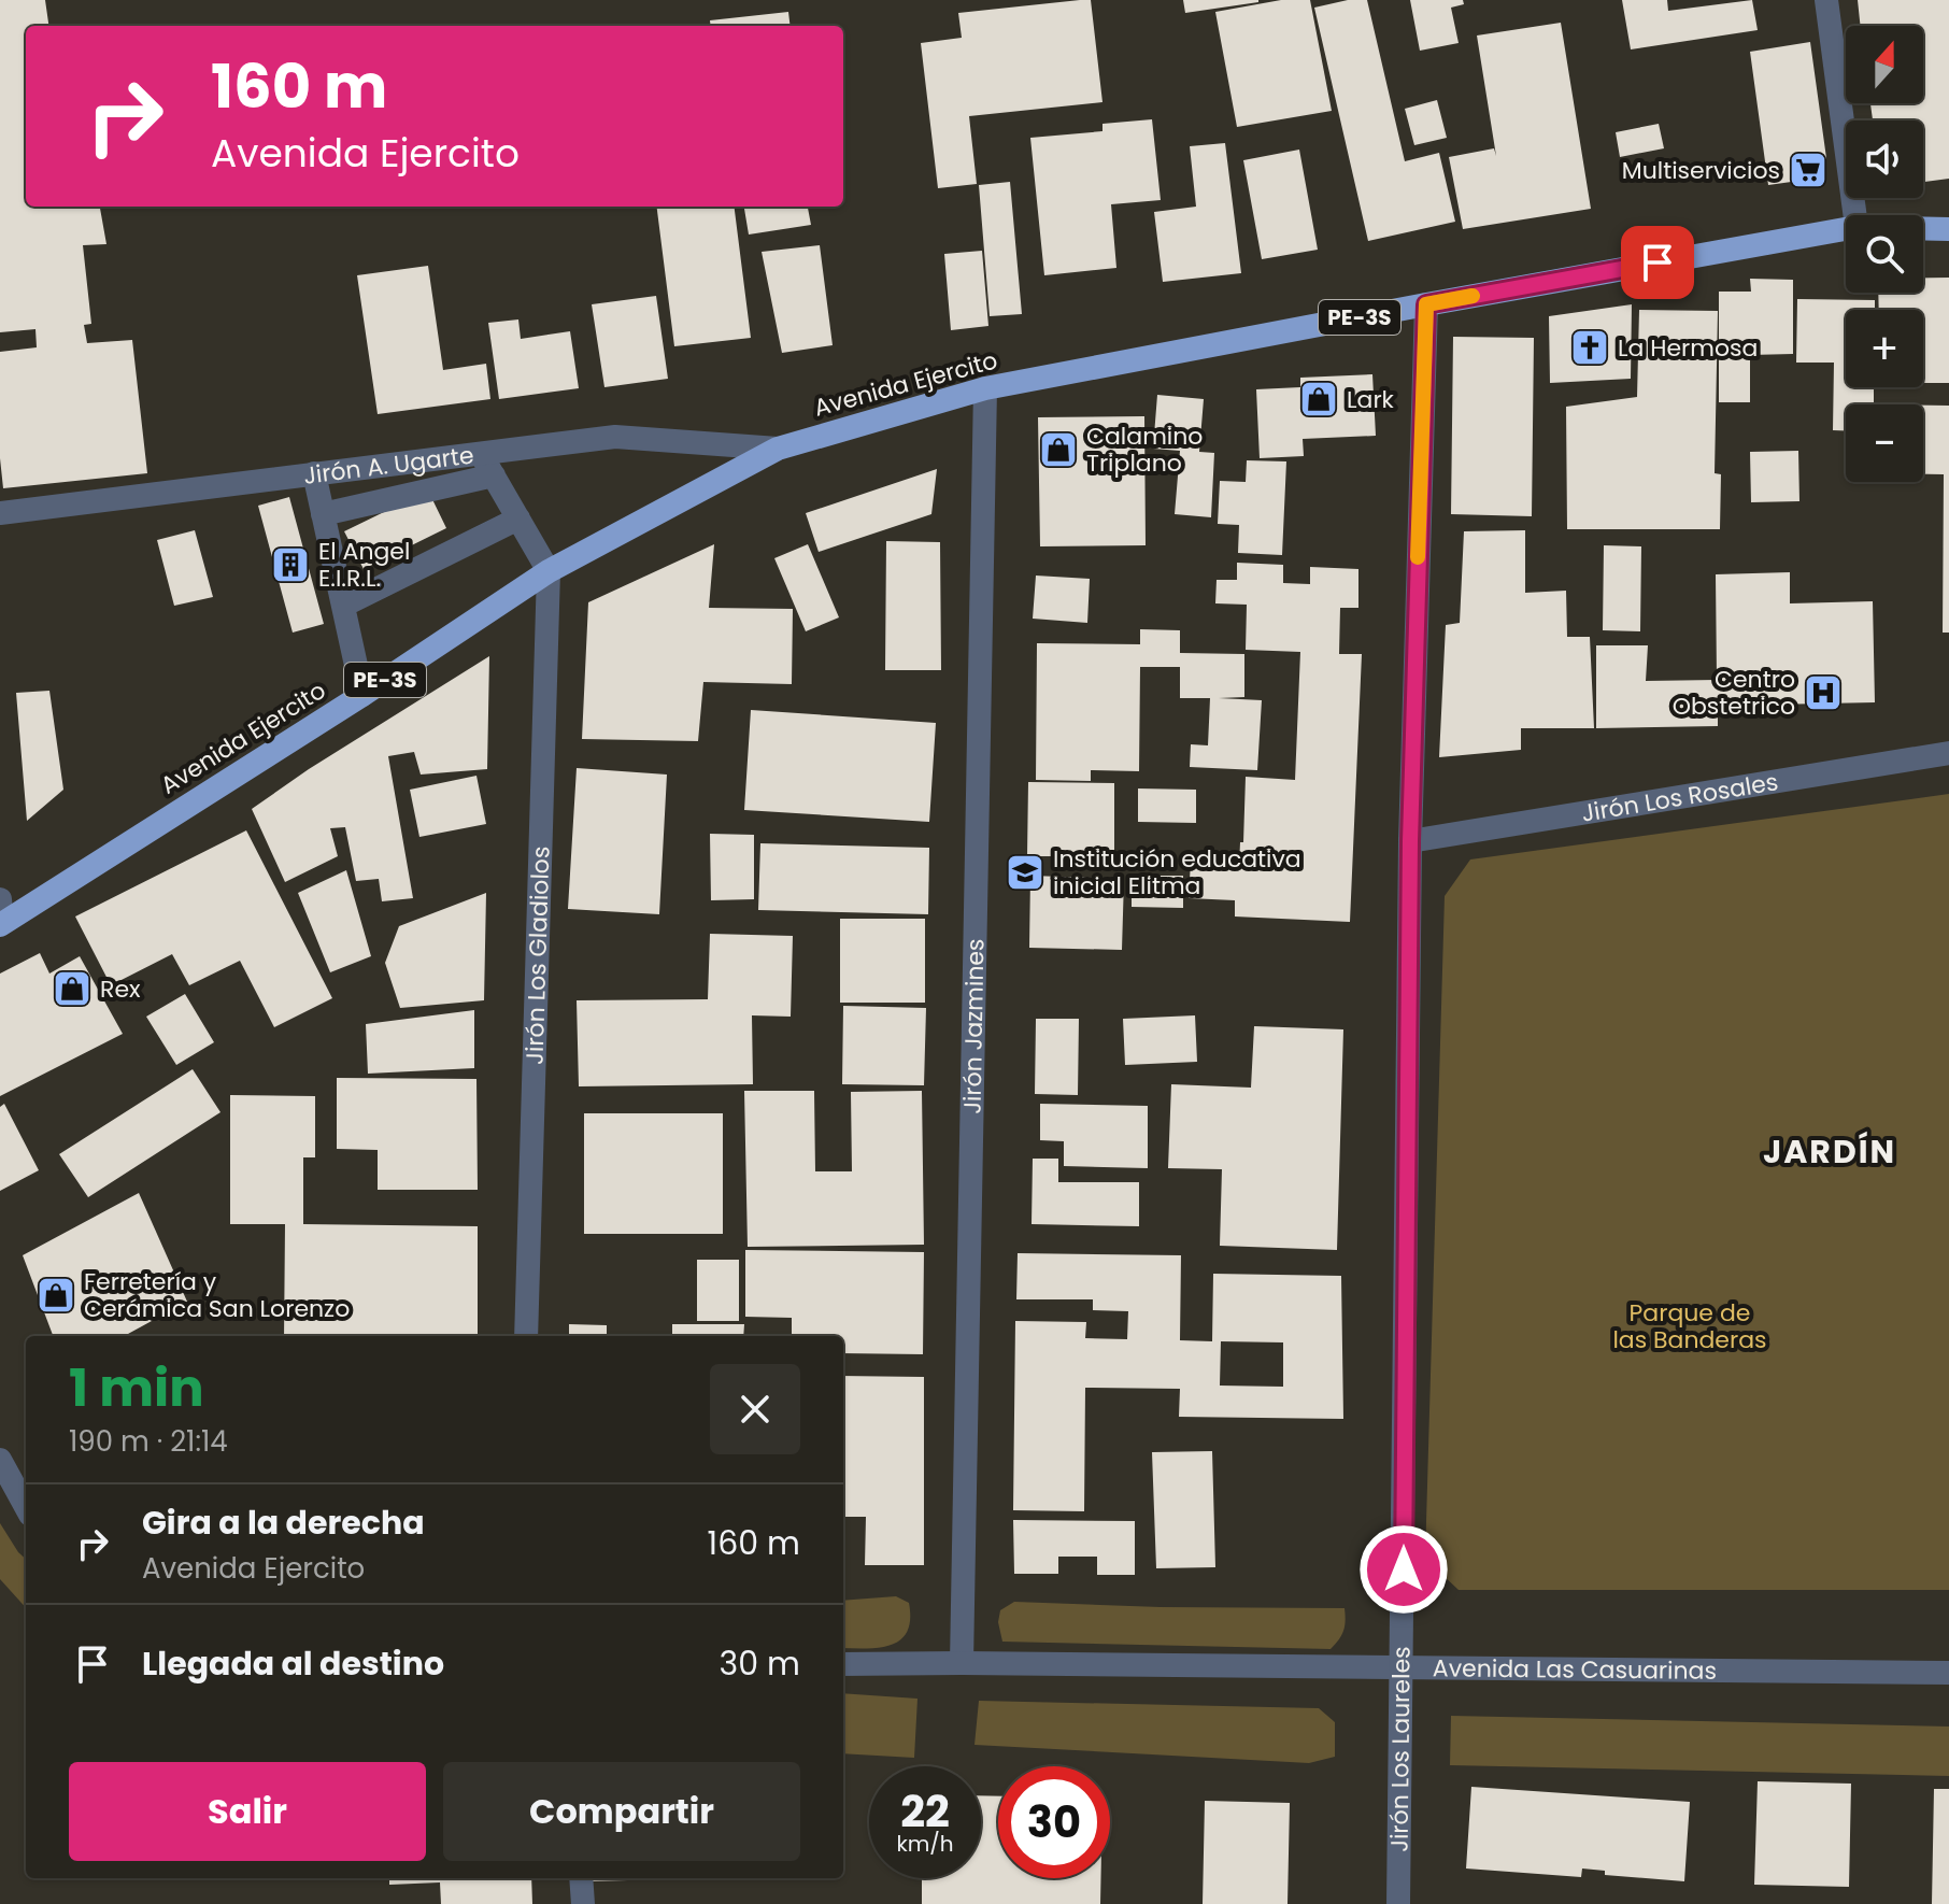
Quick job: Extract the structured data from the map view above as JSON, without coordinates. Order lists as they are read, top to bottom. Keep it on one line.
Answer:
{"streets":{"highway":["PE-3S","Avenida Ejercito"],"street":["Jirón A. Ugarte","Jirón Los Rosales","Jirón Los Gladiolos","Jirón Jazmines","Avenida Las Casuarinas","Jirón Los Laureles"]},"crossings":[["Avenida Ejercito","Jirón A. Ugarte"],["Avenida Ejercito","Jirón Los Gladiolos"],["Avenida Ejercito","Jirón Jazmines"],["Avenida Ejercito","Jirón Los Laureles"],["Jirón Los Rosales","Jirón Los Laureles"],["Jirón Jazmines","Avenida Las Casuarinas"],["Avenida Las Casuarinas","Jirón Los Laureles"]],"districts":["JARDÍN"],"parks":["Parque de las Banderas"],"places":{"supermarket":["Multiservicios"],"church":["La Hermosa"],"shop":["Lark","Calamino Triplano","Rex","Ferretería y Cerámica San Lorenzo"],"building":["El Angel E.I.R.L."],"hospital":["Centro Obstetrico"],"school or university":["Institución educativa inicial Elitma"]},"north":"top","page":{"map_buttons":["+","−"],"turn":["160 m","Avenida Ejercito"],"heading":["1 min","190 m · 21:14"],"list":[{"name":"Gira a la derecha","note":"Avenida Ejercito","value":"160 m"},{"name":"Llegada al destino","value":"30 m"}],"buttons":["Salir","Compartir"],"speed":"22 km/h","limit":"30"}}
